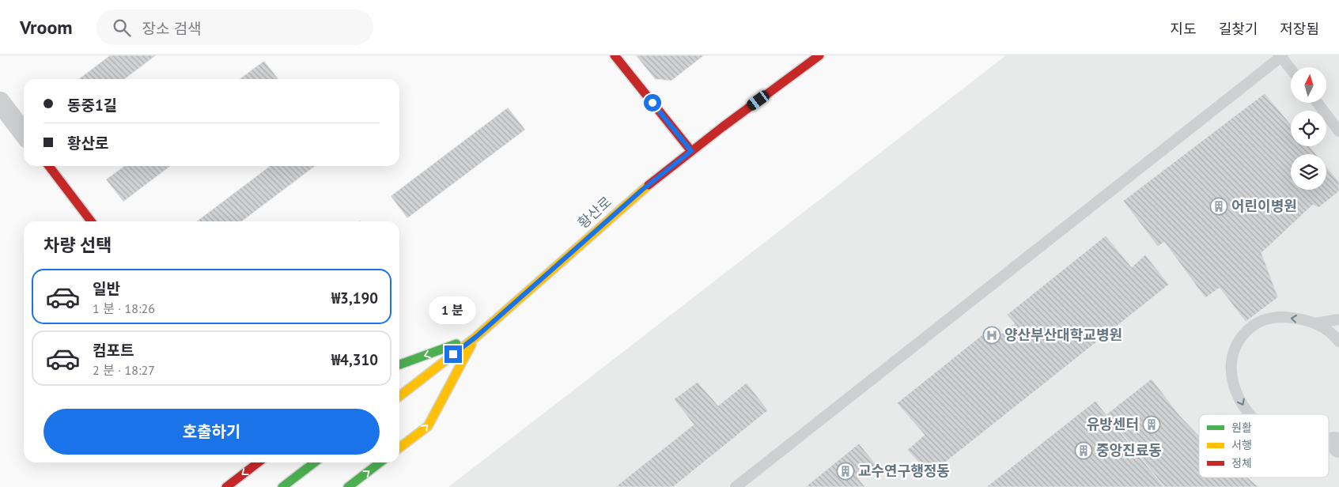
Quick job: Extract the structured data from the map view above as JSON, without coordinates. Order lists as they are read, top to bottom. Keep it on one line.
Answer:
{"streets":{"main road":["황산로"]},"places":{"building":["어린이병원","유방센터","중앙진료동","교수연구행정동"],"hospital":["양산부산대학교병원"]},"legend":["원활","서행","정체"],"north":"top","page":{"header":"Vroom","search":"장소 검색","nav":["지도","길찾기","저장됨"],"banner":["동중1길","황산로"],"heading":"차량 선택","list":[{"name":"일반","note":"1 분 · 18:26","value":"₩3,190"},{"name":"컴포트","note":"2 분 · 18:27","value":"₩4,310"}],"bubble":"1 분","buttons":"호출하기"}}
